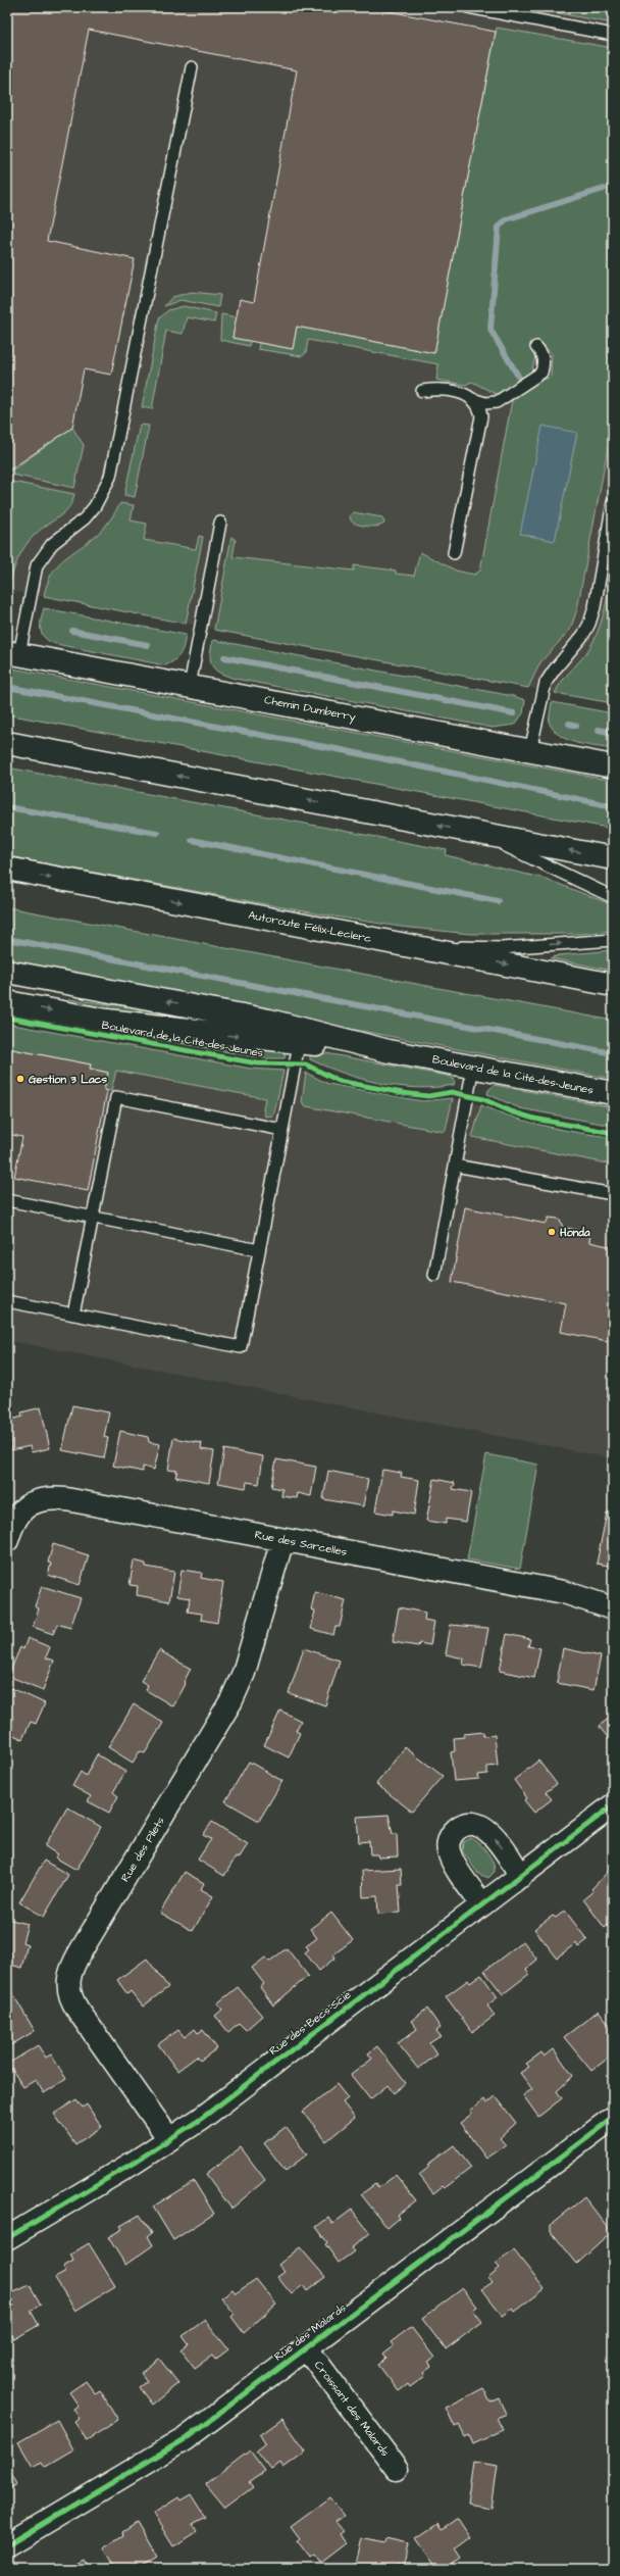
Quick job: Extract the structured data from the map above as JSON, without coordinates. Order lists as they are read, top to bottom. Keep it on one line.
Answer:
{"streets":{"main road":["Chemin Dumberry","Autoroute Félix-Leclerc","Boulevard de la Cité-des-Jeunes","Rue des Sarcelles","Rue des Pilets","Rue des Becs-Scie","Rue des Malards","Croissant des Malards"]},"crossings":[["Rue des Sarcelles","Rue des Pilets"],["Rue des Pilets","Rue des Becs-Scie"],["Rue des Malards","Croissant des Malards"]],"places":["Gestion 3 Lacs","Honda"]}
